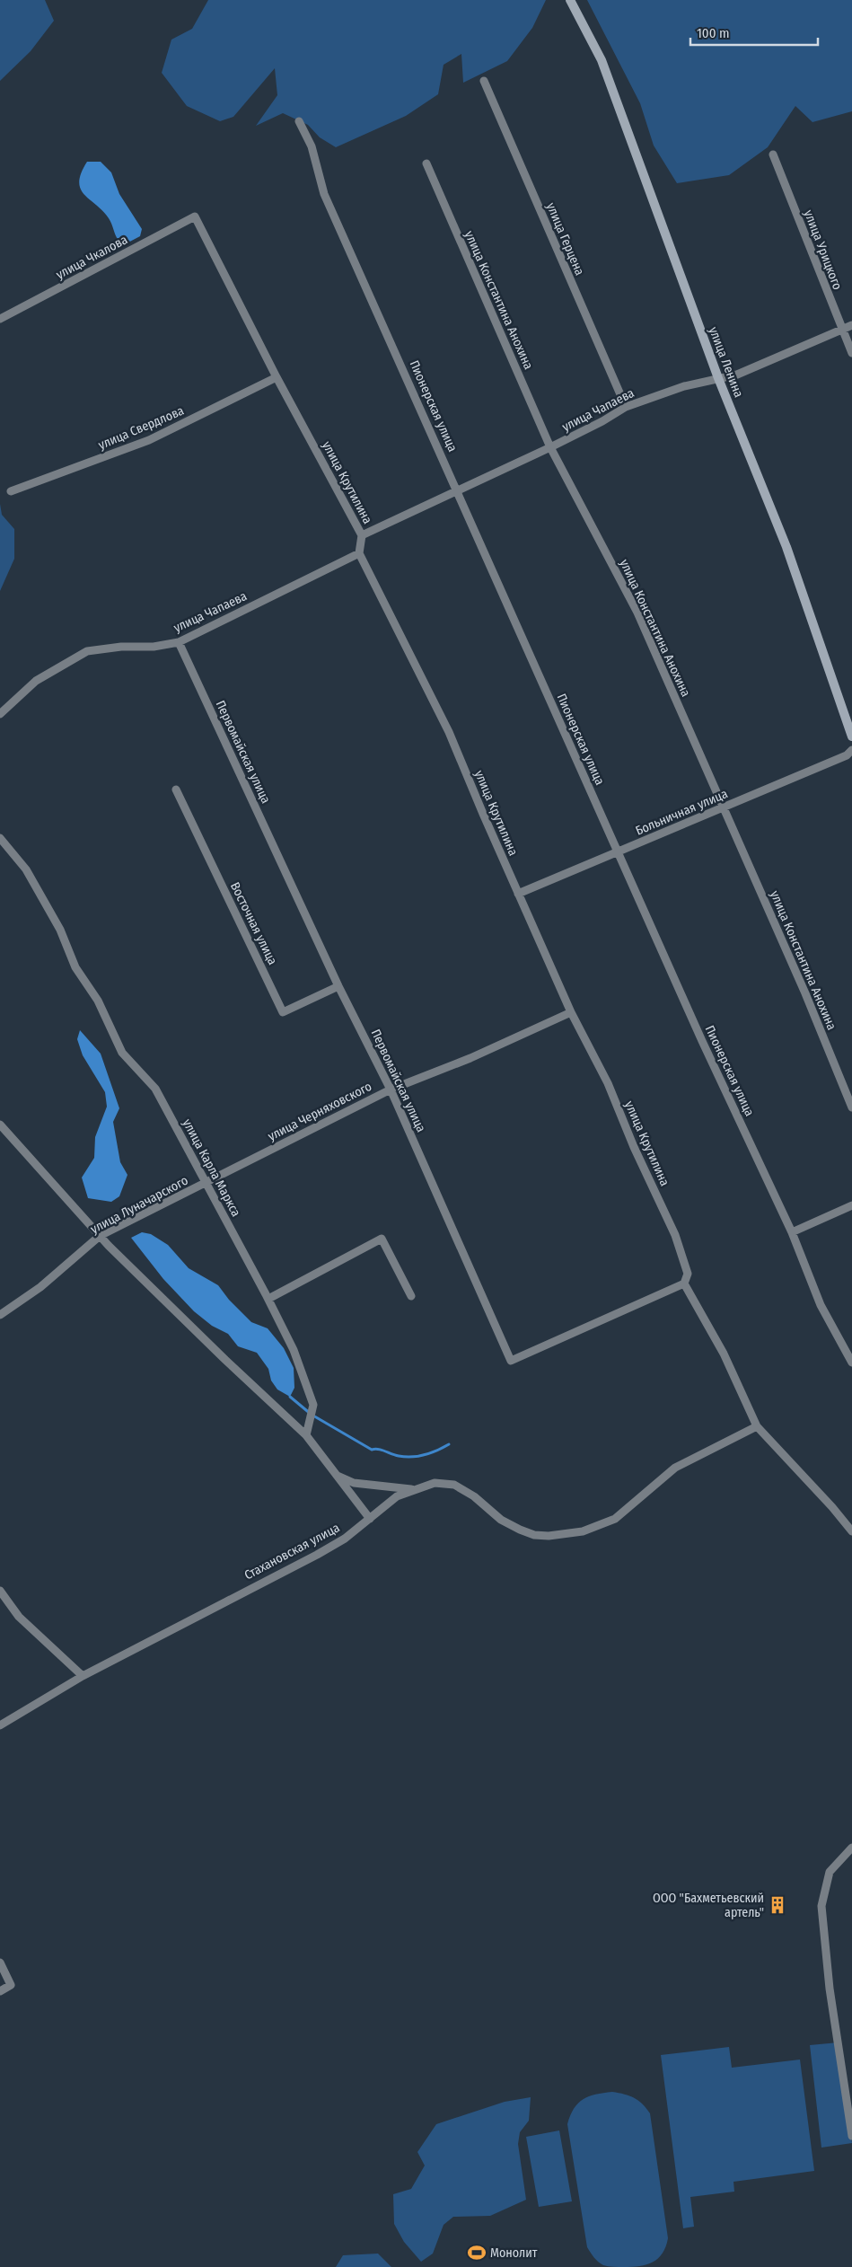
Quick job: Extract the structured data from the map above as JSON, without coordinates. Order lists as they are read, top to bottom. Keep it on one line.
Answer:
{"streets":{"main road":["улица Ленина"],"street":["улица Герцена","улица Урицкого","улица Чкалова","улица Константина Анохина","Пионерская улица","улица Чапаева","улица Свердлова","улица Крутилина","Первомайская улица","Больничная улица","Восточная улица","улица Черняховского","улица Карла Маркса","улица Луначарского","Стахановская улица"]},"crossings":[["улица Герцена","улица Чапаева"],["улица Урицкого","улица Чапаева"],["улица Чкалова","улица Крутилина"],["улица Константина Анохина","улица Чапаева"],["улица Константина Анохина","Больничная улица"],["улица Ленина","улица Чапаева"],["Пионерская улица","улица Чапаева"],["Пионерская улица","Больничная улица"],["улица Чапаева","улица Крутилина"],["улица Чапаева","Первомайская улица"],["улица Свердлова","улица Крутилина"],["улица Крутилина","Первомайская улица"],["улица Крутилина","Больничная улица"],["улица Крутилина","улица Черняховского"],["улица Крутилина","Стахановская улица"],["Первомайская улица","Восточная улица"],["Первомайская улица","улица Черняховского"],["улица Черняховского","улица Карла Маркса"],["улица Черняховского","улица Луначарского"],["улица Карла Маркса","улица Луначарского"]],"places":{"building":["ООО \"Бахметьевский артель\""],"sports":["Монолит"]},"scale_bar":"100 m"}
